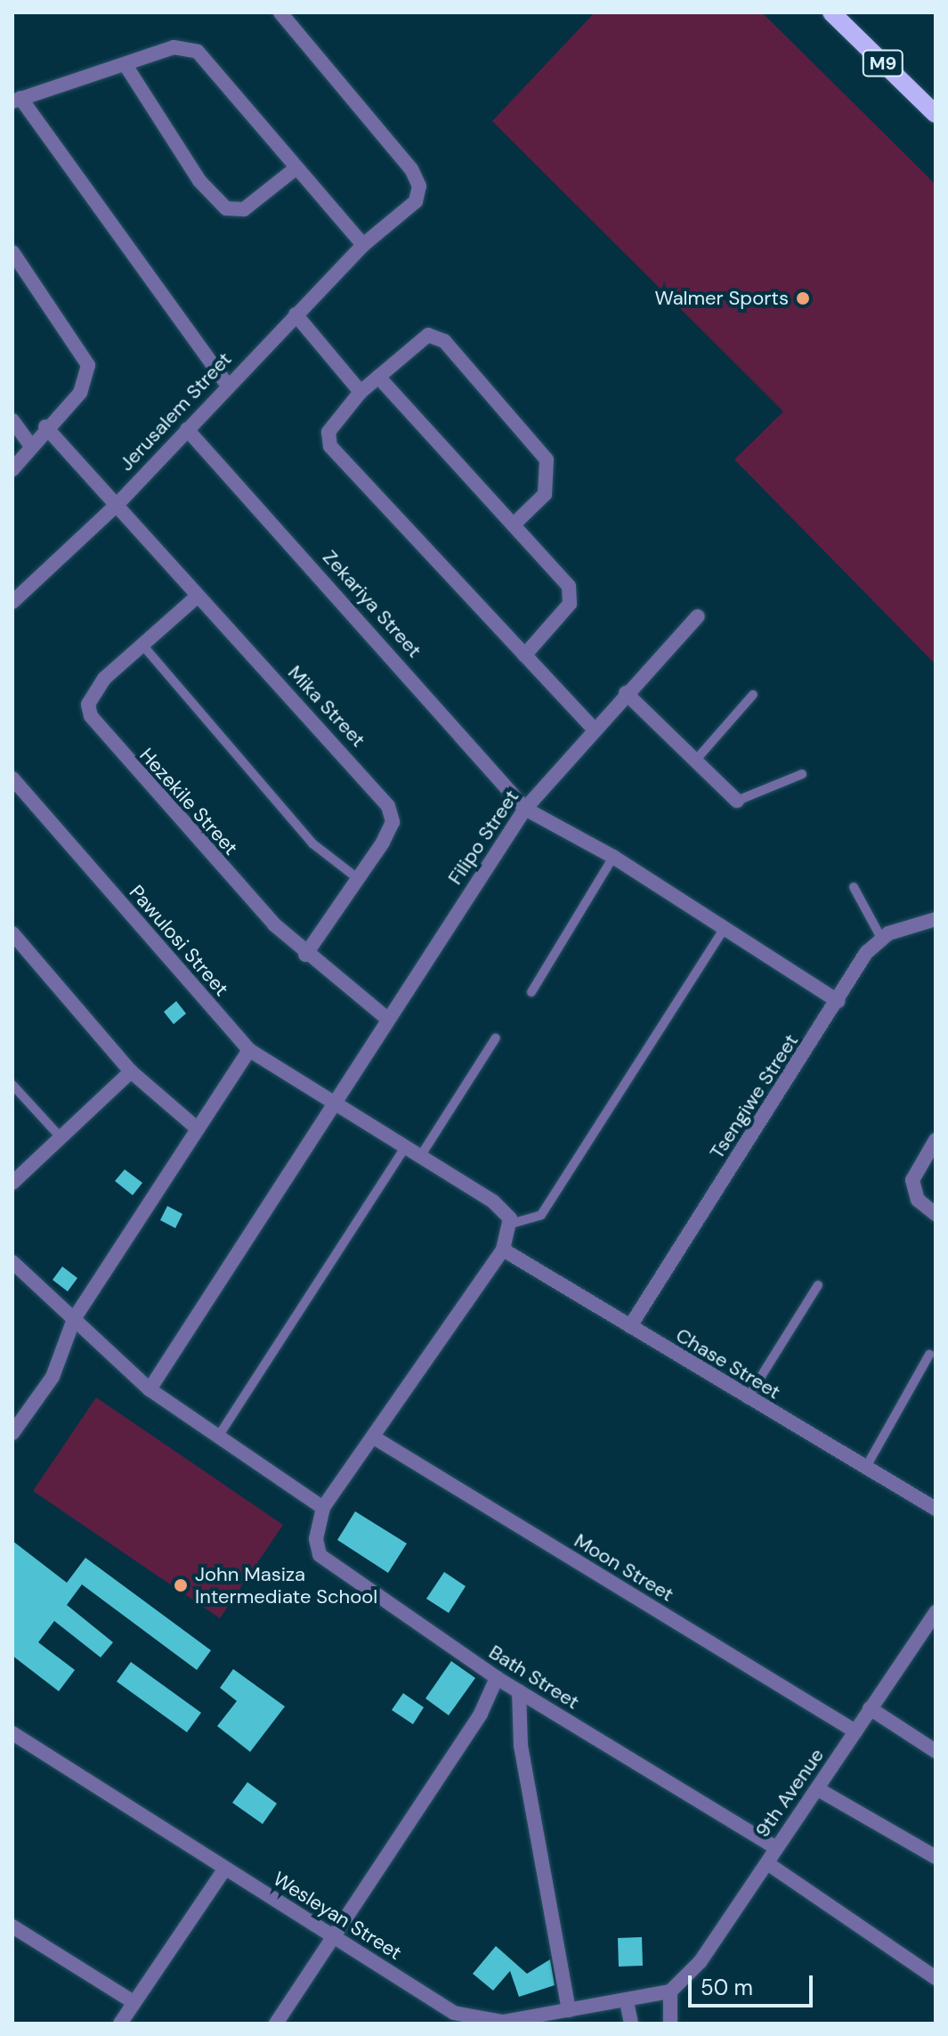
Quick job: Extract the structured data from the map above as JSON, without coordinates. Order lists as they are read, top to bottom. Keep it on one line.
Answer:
{"streets":{"main road":["M9"],"street":["Jerusalem Street","Zekariya Street","Mika Street","Hezekile Street","Filipo Street","Pawulosi Street","Tsengiwe Street","Chase Street","Moon Street","Bath Street","9th Avenue","Wesleyan Street"]},"crossings":[["Jerusalem Street","Zekariya Street"],["Jerusalem Street","Mika Street"],["Zekariya Street","Filipo Street"],["Zekariya Street","Tsengiwe Street"],["Mika Street","Hezekile Street"],["Hezekile Street","Filipo Street"],["Filipo Street","Pawulosi Street"],["Tsengiwe Street","Chase Street"],["Moon Street","9th Avenue"],["Bath Street","9th Avenue"],["9th Avenue","Wesleyan Street"]],"places":["Walmer Sports","John Masiza Intermediate School"],"scale_bar":"50 m"}
